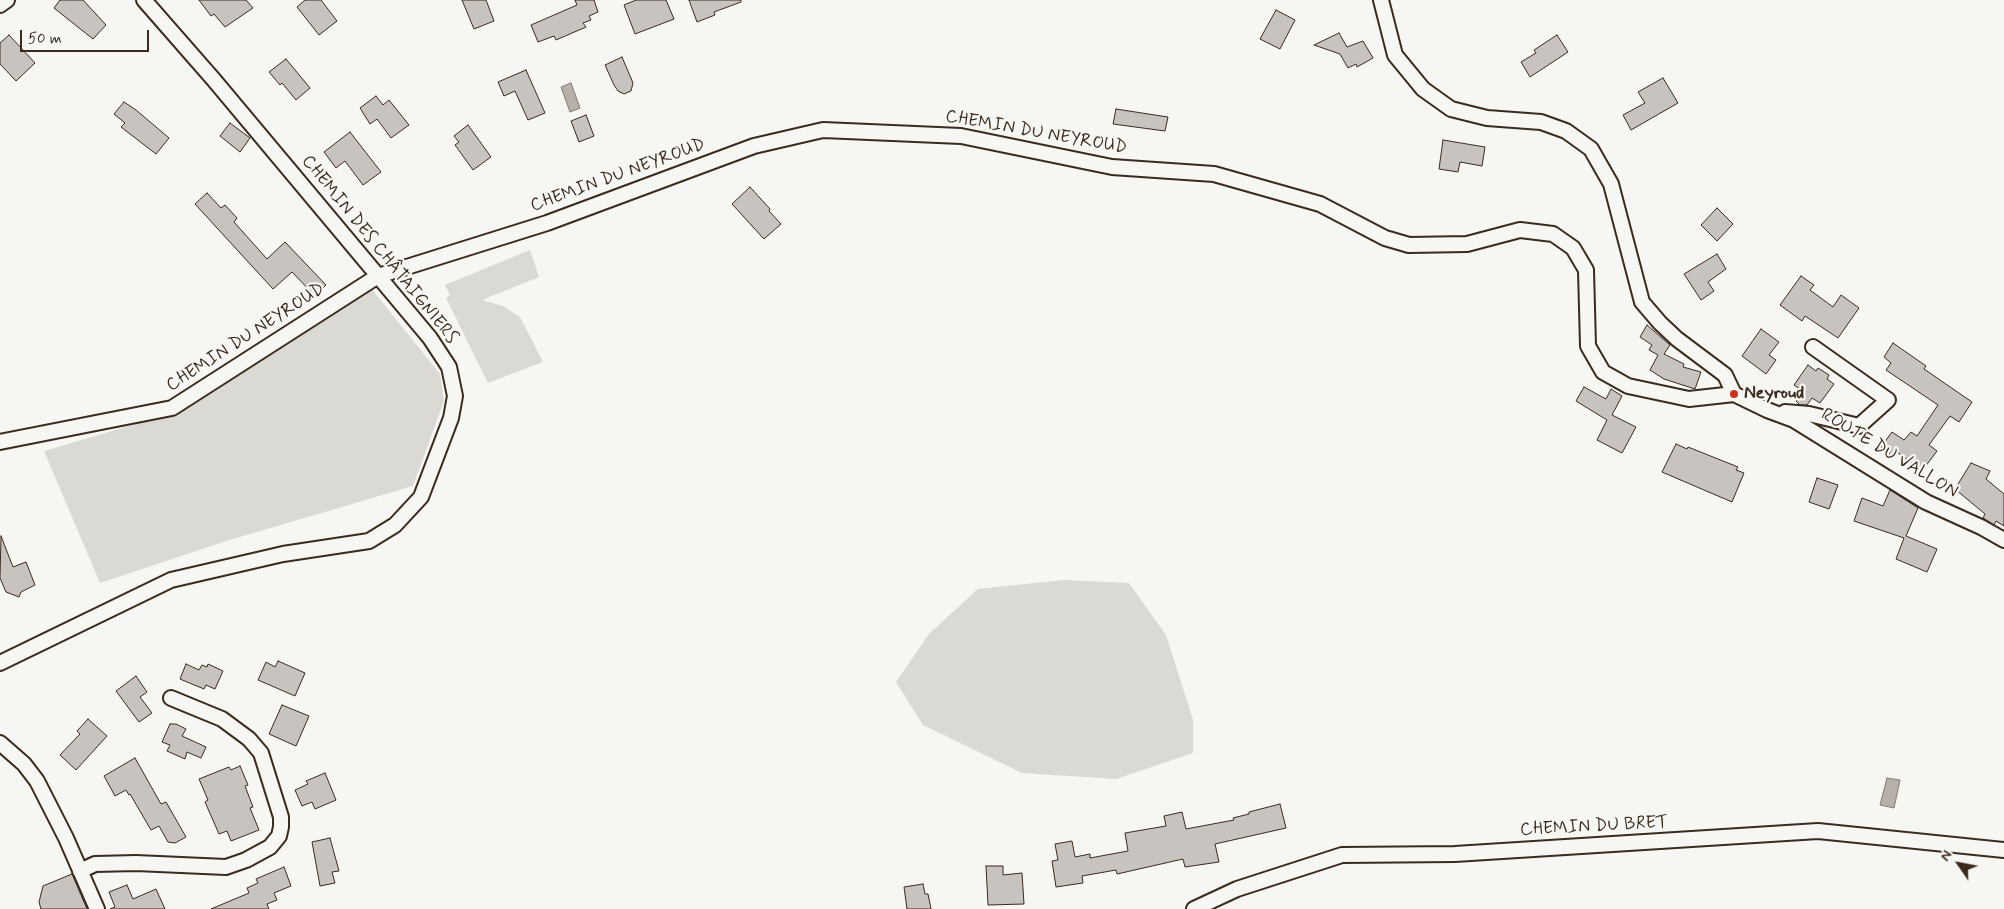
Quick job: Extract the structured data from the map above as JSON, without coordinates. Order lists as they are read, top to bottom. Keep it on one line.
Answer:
{"streets":{"street":["CHEMIN DU NEYROUD","CHEMIN DES CHÂTAIGNIERS","ROUTE DU VALLON","CHEMIN DU BRET"]},"crossings":[["CHEMIN DU NEYROUD","CHEMIN DES CHÂTAIGNIERS"],["CHEMIN DU NEYROUD","ROUTE DU VALLON"]],"places":["Neyroud"],"scale_bar":"50 m","north":"top left"}
